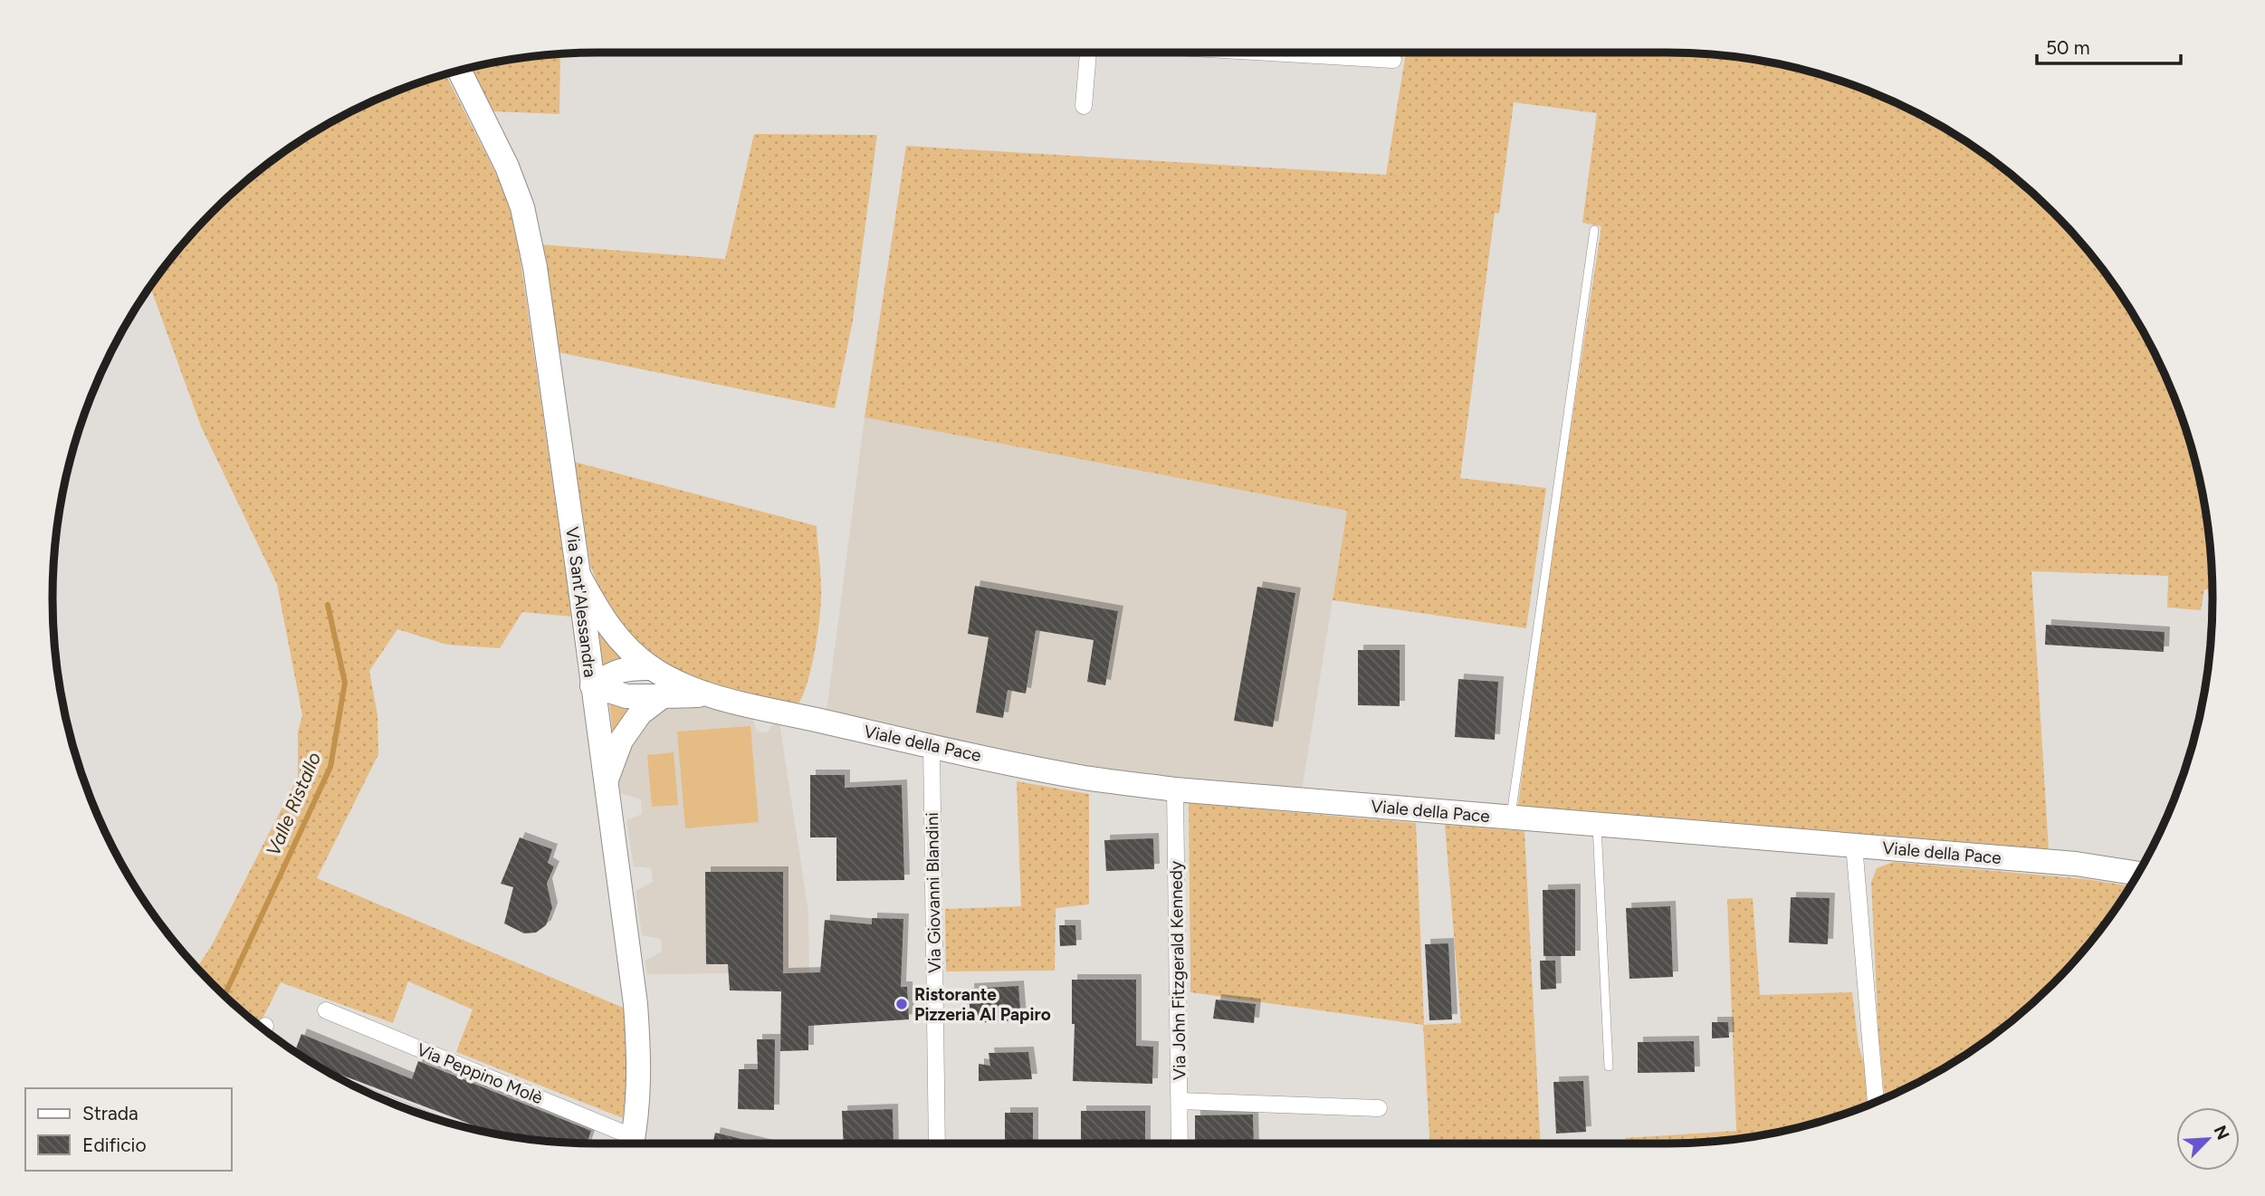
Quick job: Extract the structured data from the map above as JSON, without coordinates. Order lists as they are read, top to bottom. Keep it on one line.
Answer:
{"streets":{"street":["Via Sant'Alessandra","Viale della Pace","Via Giovanni Blandini","Via John Fitzgerald Kennedy","Via Peppino Molè"]},"crossings":[["Viale della Pace","Via Giovanni Blandini"],["Viale della Pace","Via John Fitzgerald Kennedy"]],"water":["Valle Ristallo"],"places":["Ristorante Pizzeria Al Papiro"],"legend":["Strada","Edificio"],"scale_bar":"50 m","north":"top right"}
